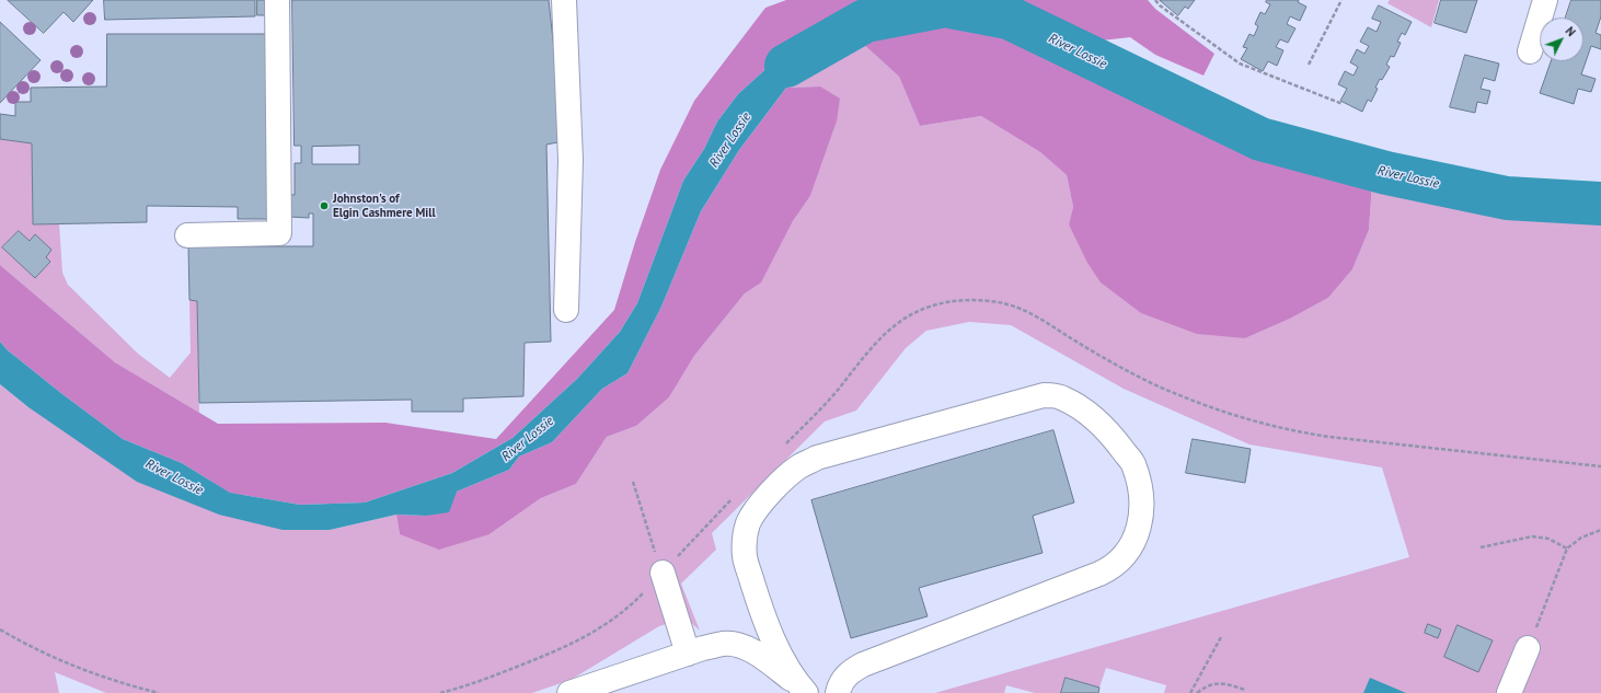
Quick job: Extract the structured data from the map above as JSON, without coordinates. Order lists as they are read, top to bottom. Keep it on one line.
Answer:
{"water":["River Lossie"],"places":["Johnston's of Elgin Cashmere Mill"],"north":"top right"}
